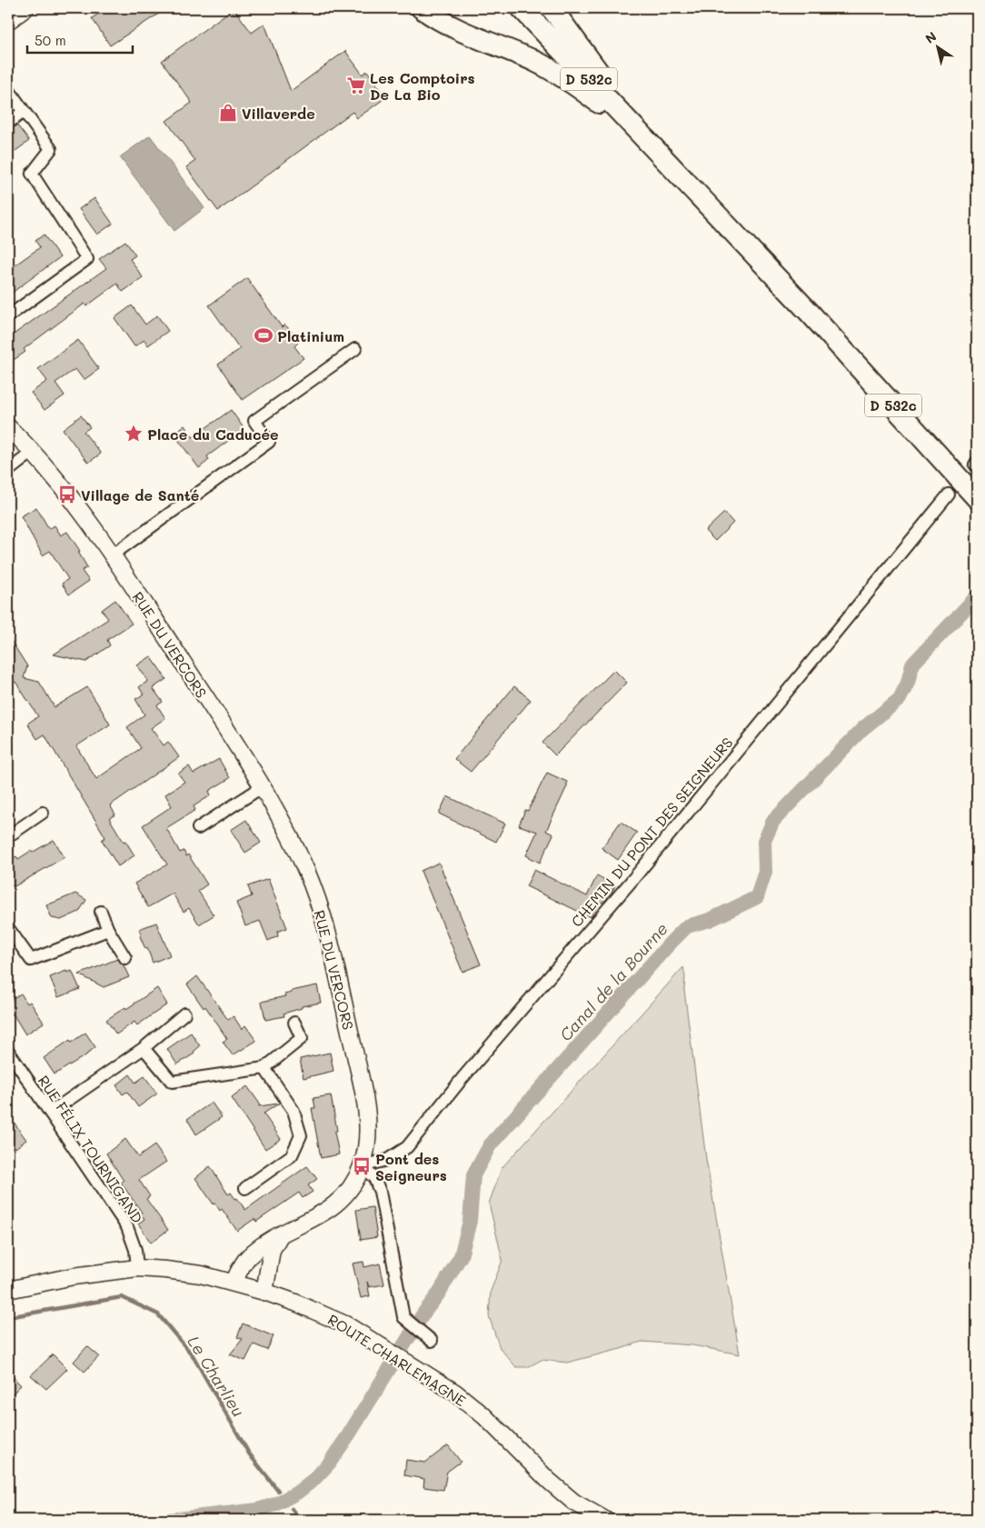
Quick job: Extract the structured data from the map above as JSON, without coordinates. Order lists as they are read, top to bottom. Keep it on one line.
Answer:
{"streets":{"highway":["D 532c"],"street":["RUE DU VERCORS","CHEMIN DU PONT DES SEIGNEURS","RUE FÉLIX TOURNIGAND","ROUTE CHARLEMAGNE"]},"crossings":[["RUE DU VERCORS","CHEMIN DU PONT DES SEIGNEURS"],["RUE DU VERCORS","ROUTE CHARLEMAGNE"],["RUE FÉLIX TOURNIGAND","ROUTE CHARLEMAGNE"]],"water":["Canal de la Bourne","Le Charlieu"],"places":{"supermarket":["Les Comptoirs De La Bio"],"shop":["Villaverde"],"sports":["Platinium"],"place":["Place du Caducée"],"bus stop":["Village de Santé","Pont des Seigneurs"]},"scale_bar":"50 m","north":"top left"}
